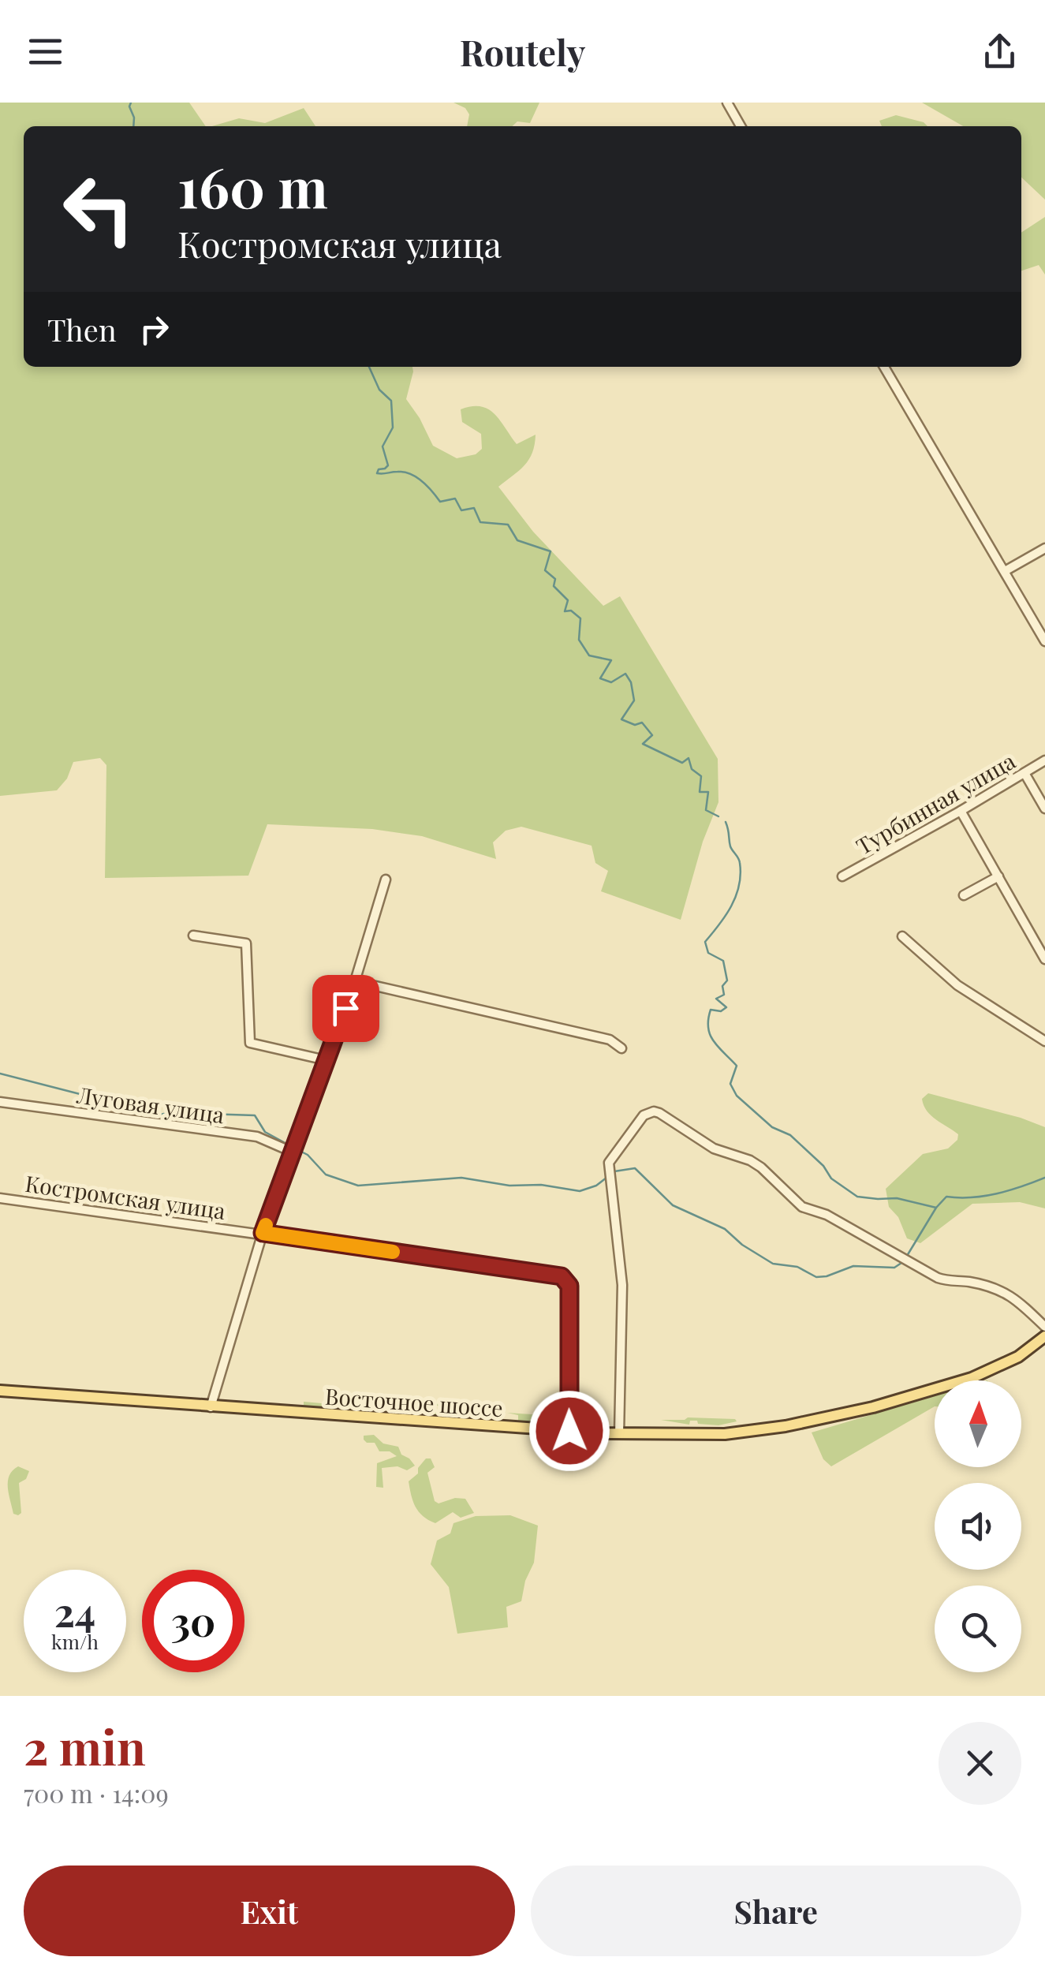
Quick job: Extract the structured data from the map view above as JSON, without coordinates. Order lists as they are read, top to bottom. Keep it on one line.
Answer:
{"streets":{"main road":["Восточное шоссе"],"street":["Турбинная улица","Луговая улица","Костромская улица"]},"crossings":[["Костромская улица","Восточное шоссе"]],"north":"top","page":{"header":"Routely","turn":["160 m","Костромская улица"],"then":"Then","speed":"24 km/h","limit":"30","heading":["2 min","700 m · 14:09"],"buttons":["Exit","Share"]}}
